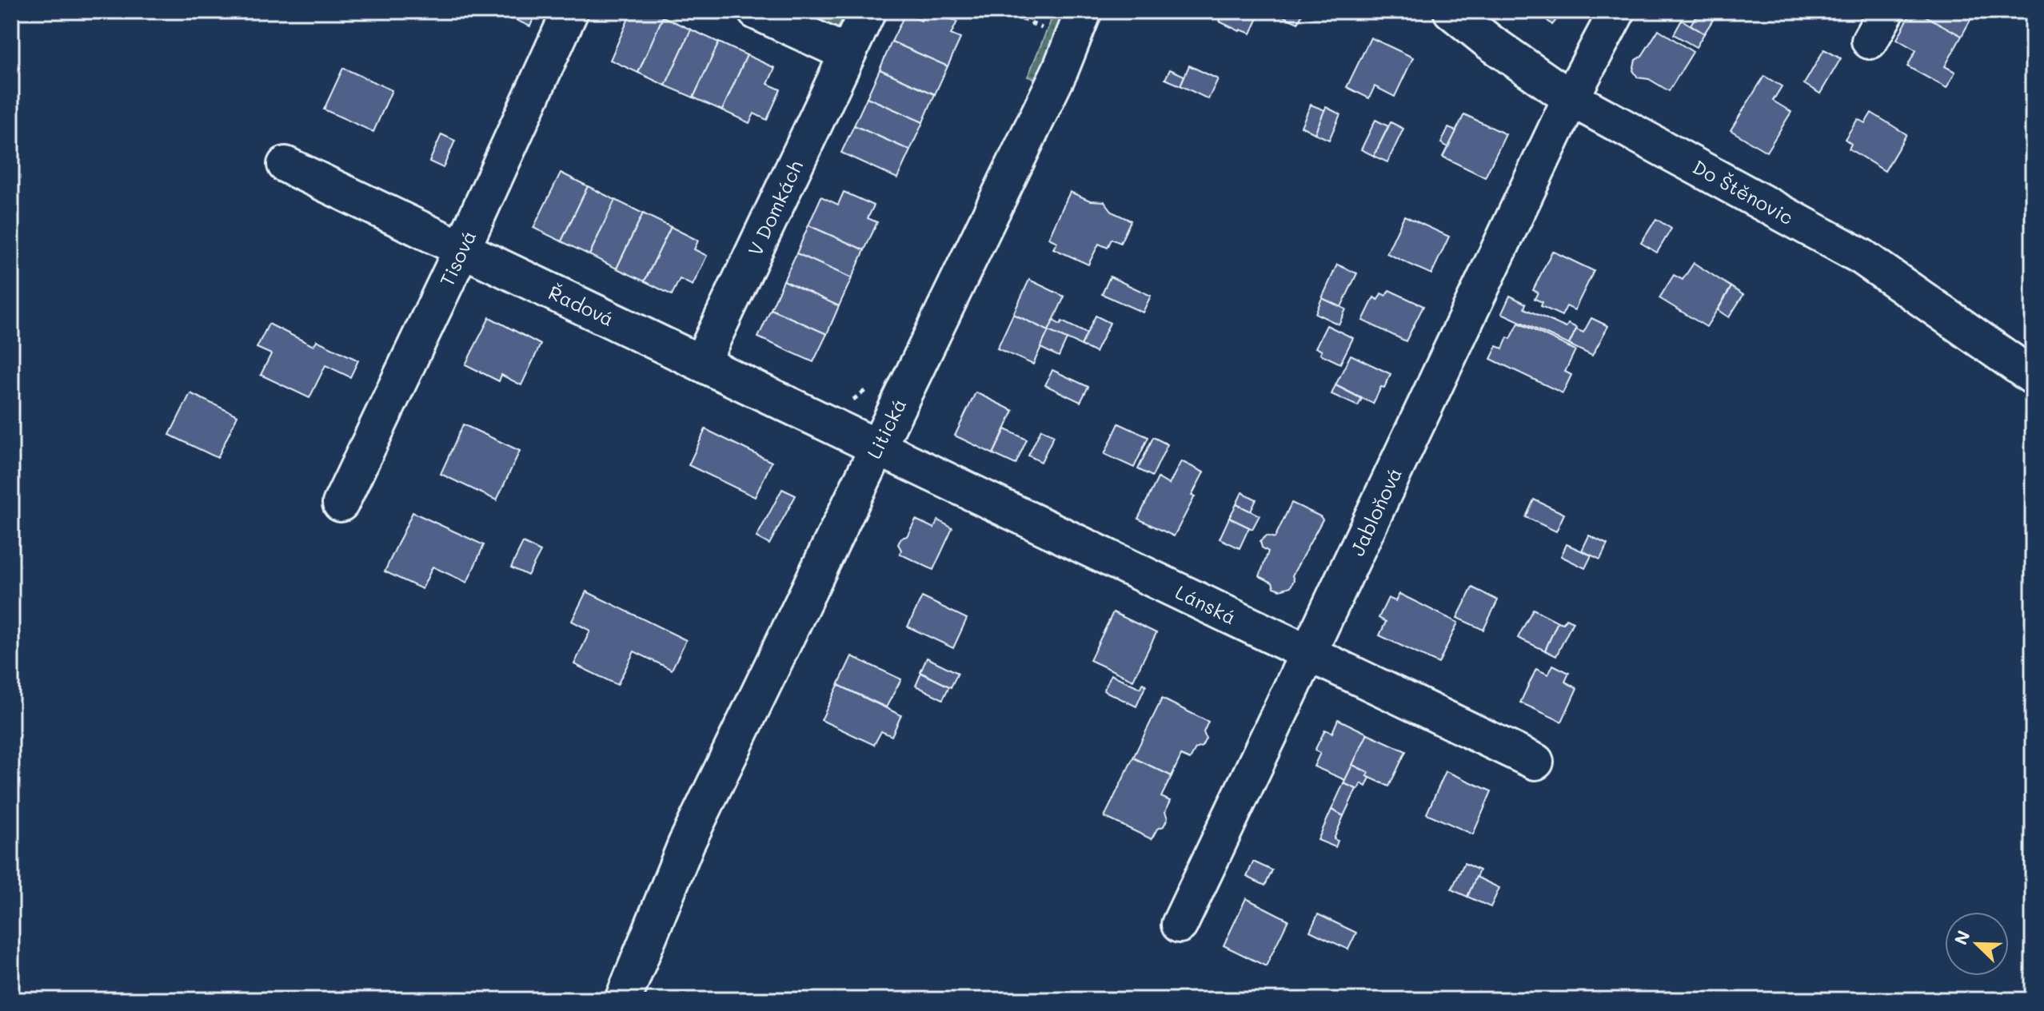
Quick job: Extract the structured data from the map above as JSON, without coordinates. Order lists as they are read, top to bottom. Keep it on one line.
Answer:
{"streets":{"street":["Do Štěnovic","V Domkách","Tisová","Řadová","Litická","Jabloňová","Lánská"]},"crossings":[["Do Štěnovic","Jabloňová"],["V Domkách","Řadová"],["Tisová","Řadová"],["Řadová","Litická"],["Řadová","Lánská"],["Litická","Lánská"],["Jabloňová","Lánská"]],"north":"top left"}
